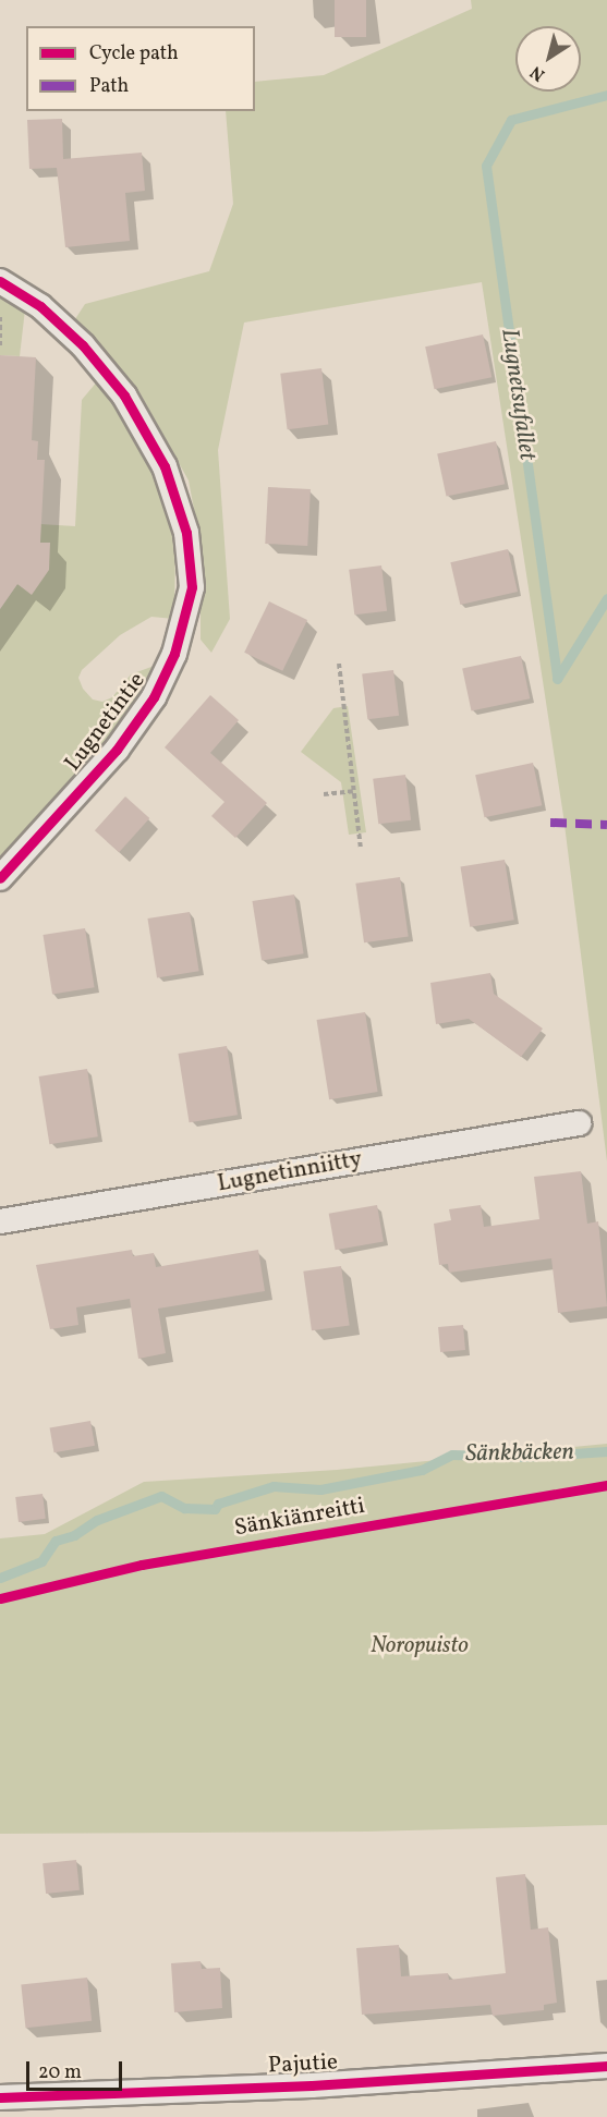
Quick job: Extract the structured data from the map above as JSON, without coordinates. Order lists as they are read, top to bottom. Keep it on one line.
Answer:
{"streets":{"street":["Lugnetintie","Lugnetinniitty","Pajutie"],"cycle path":["Sänkiänreitti"]},"water":["Lugnetsufallet","Sänkbäcken"],"parks":["Noropuisto"],"legend":["Cycle path","Path"],"scale_bar":"20 m","north":"bottom left"}
